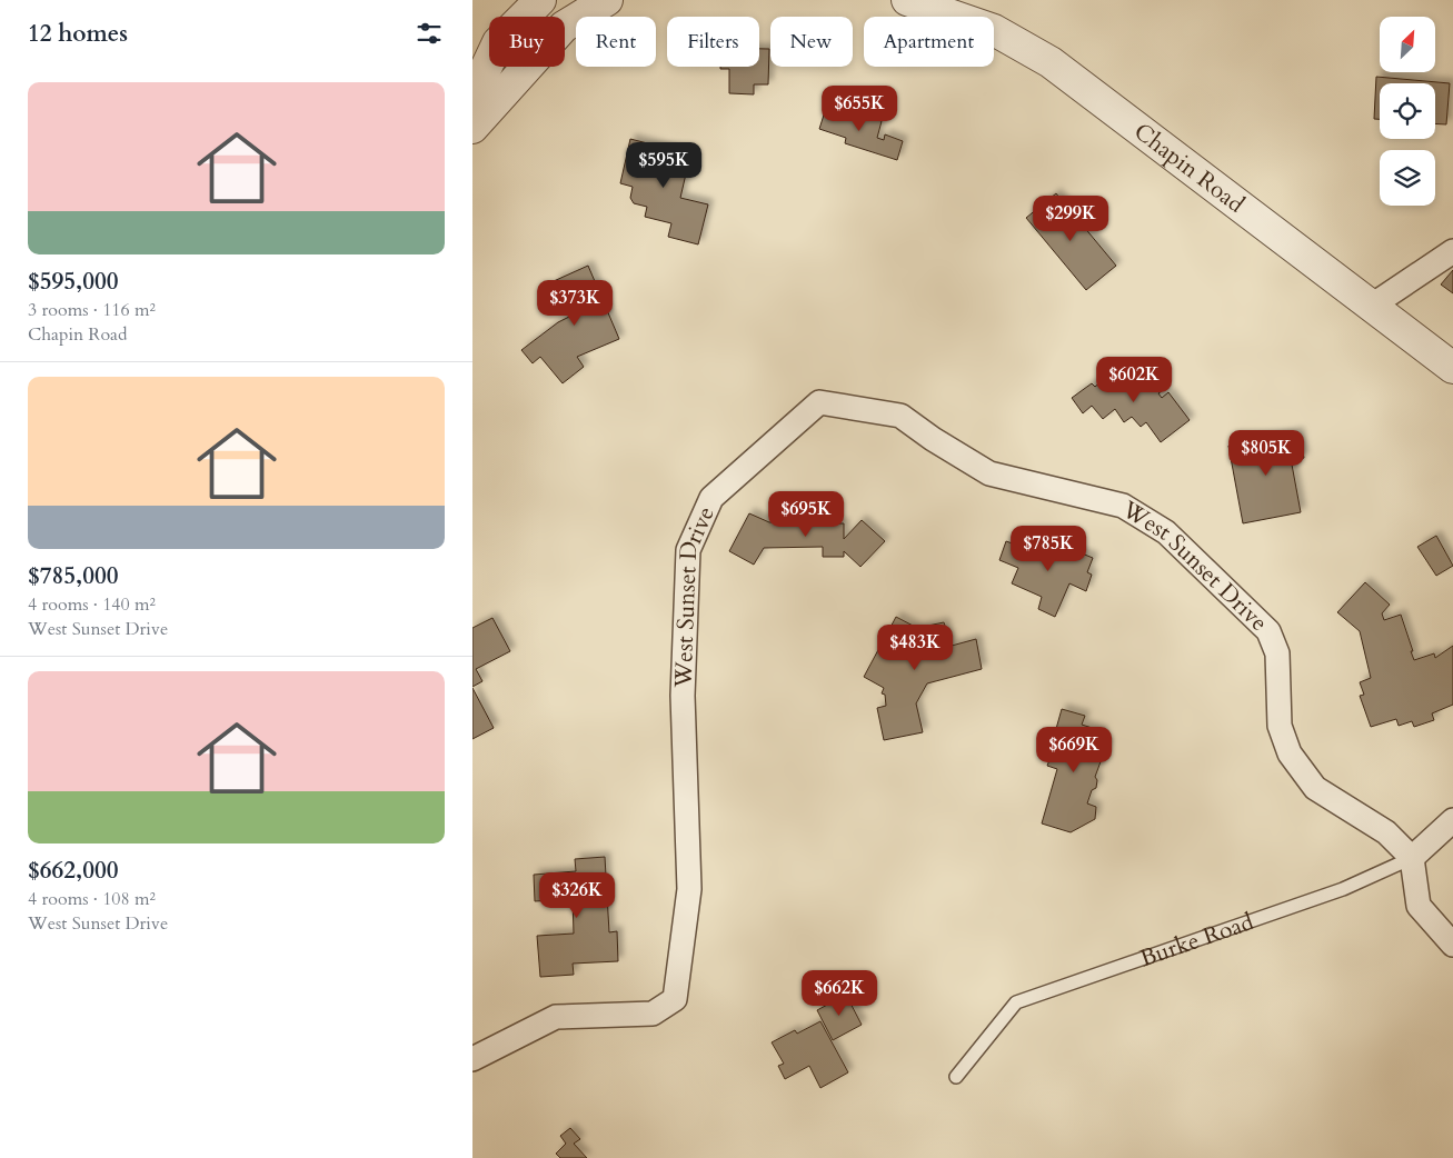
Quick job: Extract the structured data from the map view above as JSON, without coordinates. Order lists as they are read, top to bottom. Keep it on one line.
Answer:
{"streets":{"street":["Chapin Road","West Sunset Drive","Burke Road"]},"crossings":[["West Sunset Drive","Burke Road"]],"north":"top right","page":{"heading":"12 homes","chip":["Buy","Rent","Filters","New","Apartment"],"list":[{"name":"$595,000","note":"3 rooms · 116 m² · Chapin Road"},{"name":"$785,000","note":"4 rooms · 140 m² · West Sunset Drive"},{"name":"$662,000","note":"4 rooms · 108 m² · West Sunset Drive"}],"price":["$655K","$595K","$299K","$373K","$602K","$805K","$695K","$785K","$483K","$669K","$326K","$662K"]}}
